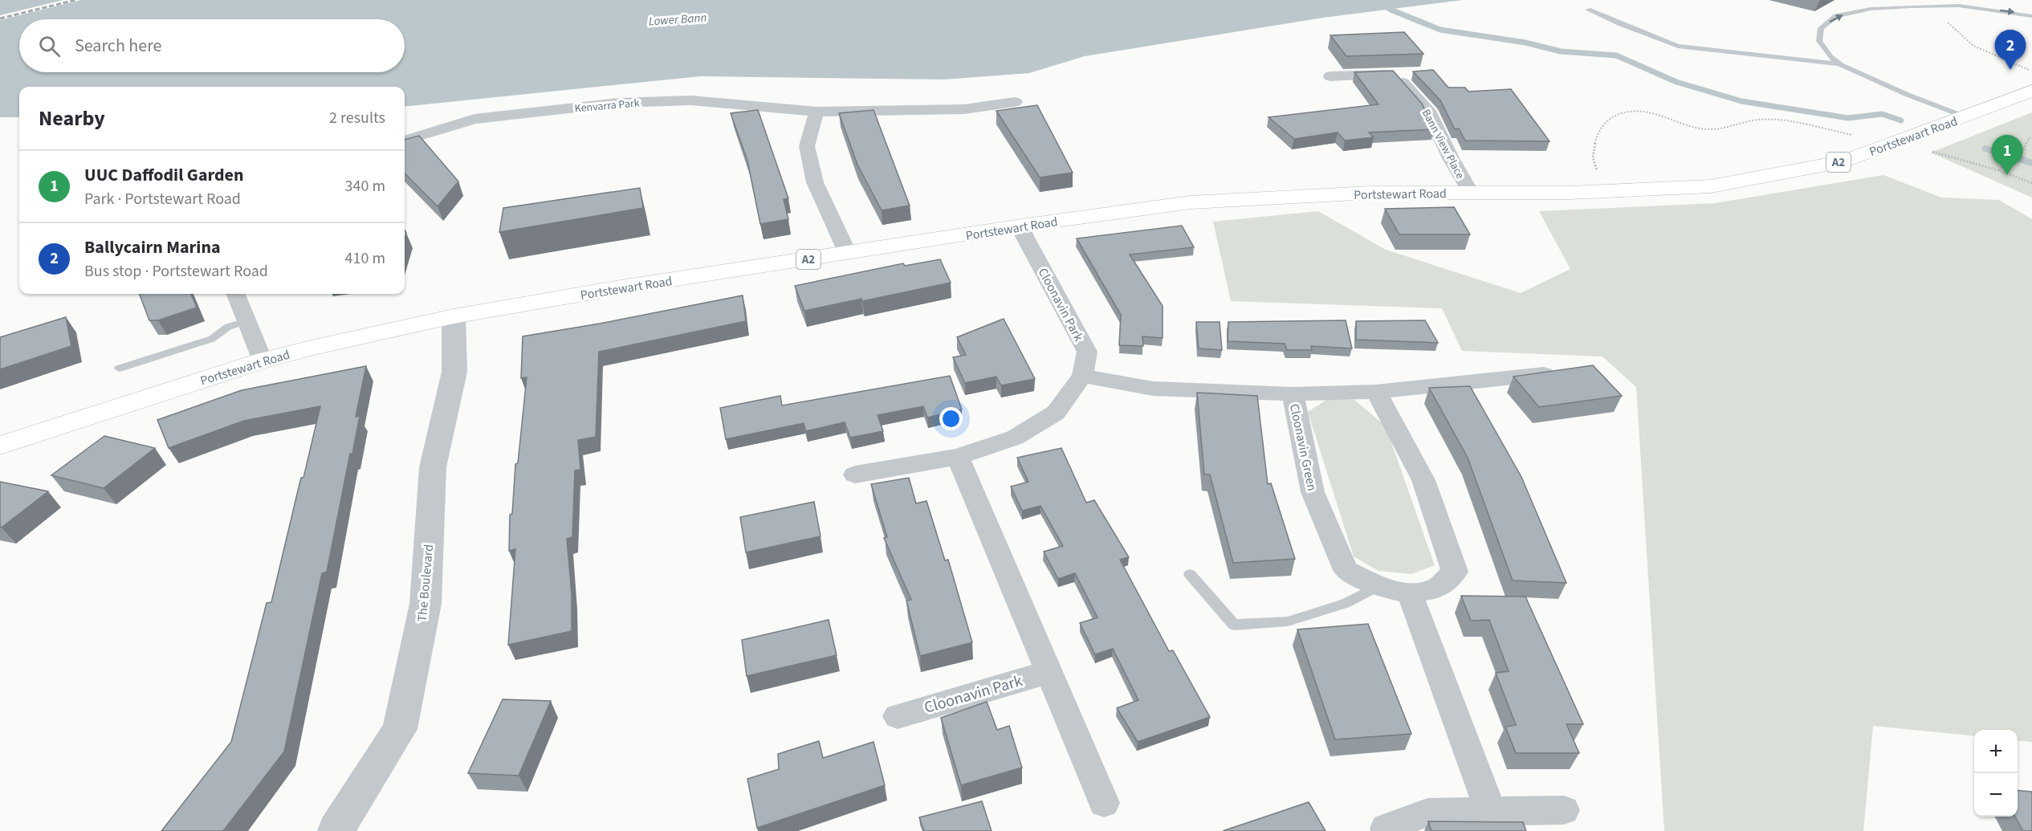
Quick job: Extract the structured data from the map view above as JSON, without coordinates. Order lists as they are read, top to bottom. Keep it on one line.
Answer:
{"streets":{"main road":["Portstewart Road","A2"],"street":["Kenvarra Park","Bann View Place","Cloonavin Park","Cloonavin Green","The Boulevard"]},"crossings":[["Portstewart Road","Bann View Place"],["Portstewart Road","Cloonavin Park"],["Portstewart Road","The Boulevard"],["Cloonavin Park","Cloonavin Green"]],"water":["Lower Bann"],"page":{"search":"Search here","pins":["2","1"],"heading":["Nearby","2 results"],"list":[{"mark":"1","name":"UUC Daffodil Garden","note":"Park · Portstewart Road","value":"340 m"},{"mark":"2","name":"Ballycairn Marina","note":"Bus stop · Portstewart Road","value":"410 m"}],"map_buttons":["+","−"]}}
